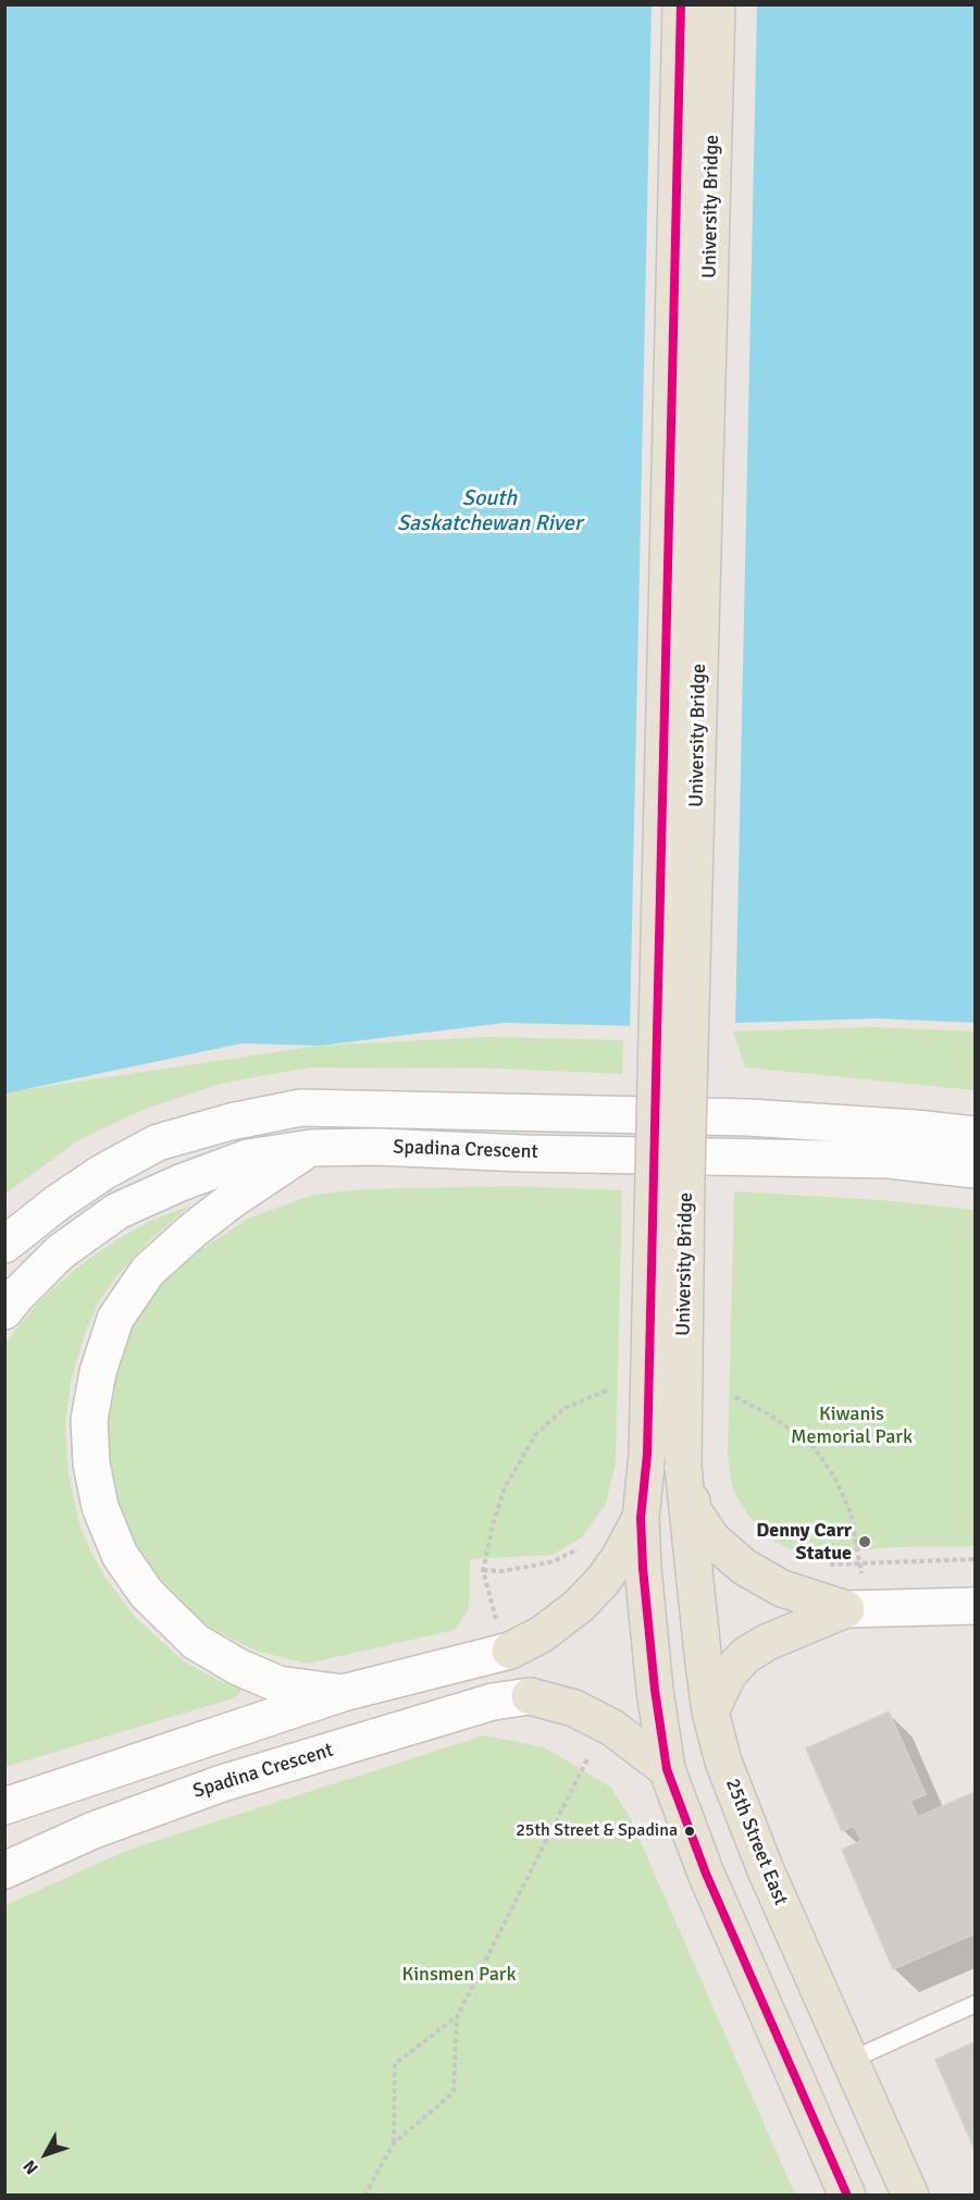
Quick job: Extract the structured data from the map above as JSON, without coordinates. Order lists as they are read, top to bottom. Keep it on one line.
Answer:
{"streets":{"main road":["University Bridge","25th Street East"],"street":["Spadina Crescent"]},"crossings":[["University Bridge","25th Street East"]],"water":["South Saskatchewan River"],"parks":["Kiwanis Memorial Park","Kinsmen Park"],"places":["Denny Carr Statue","25th Street & Spadina"],"north":"bottom left"}
